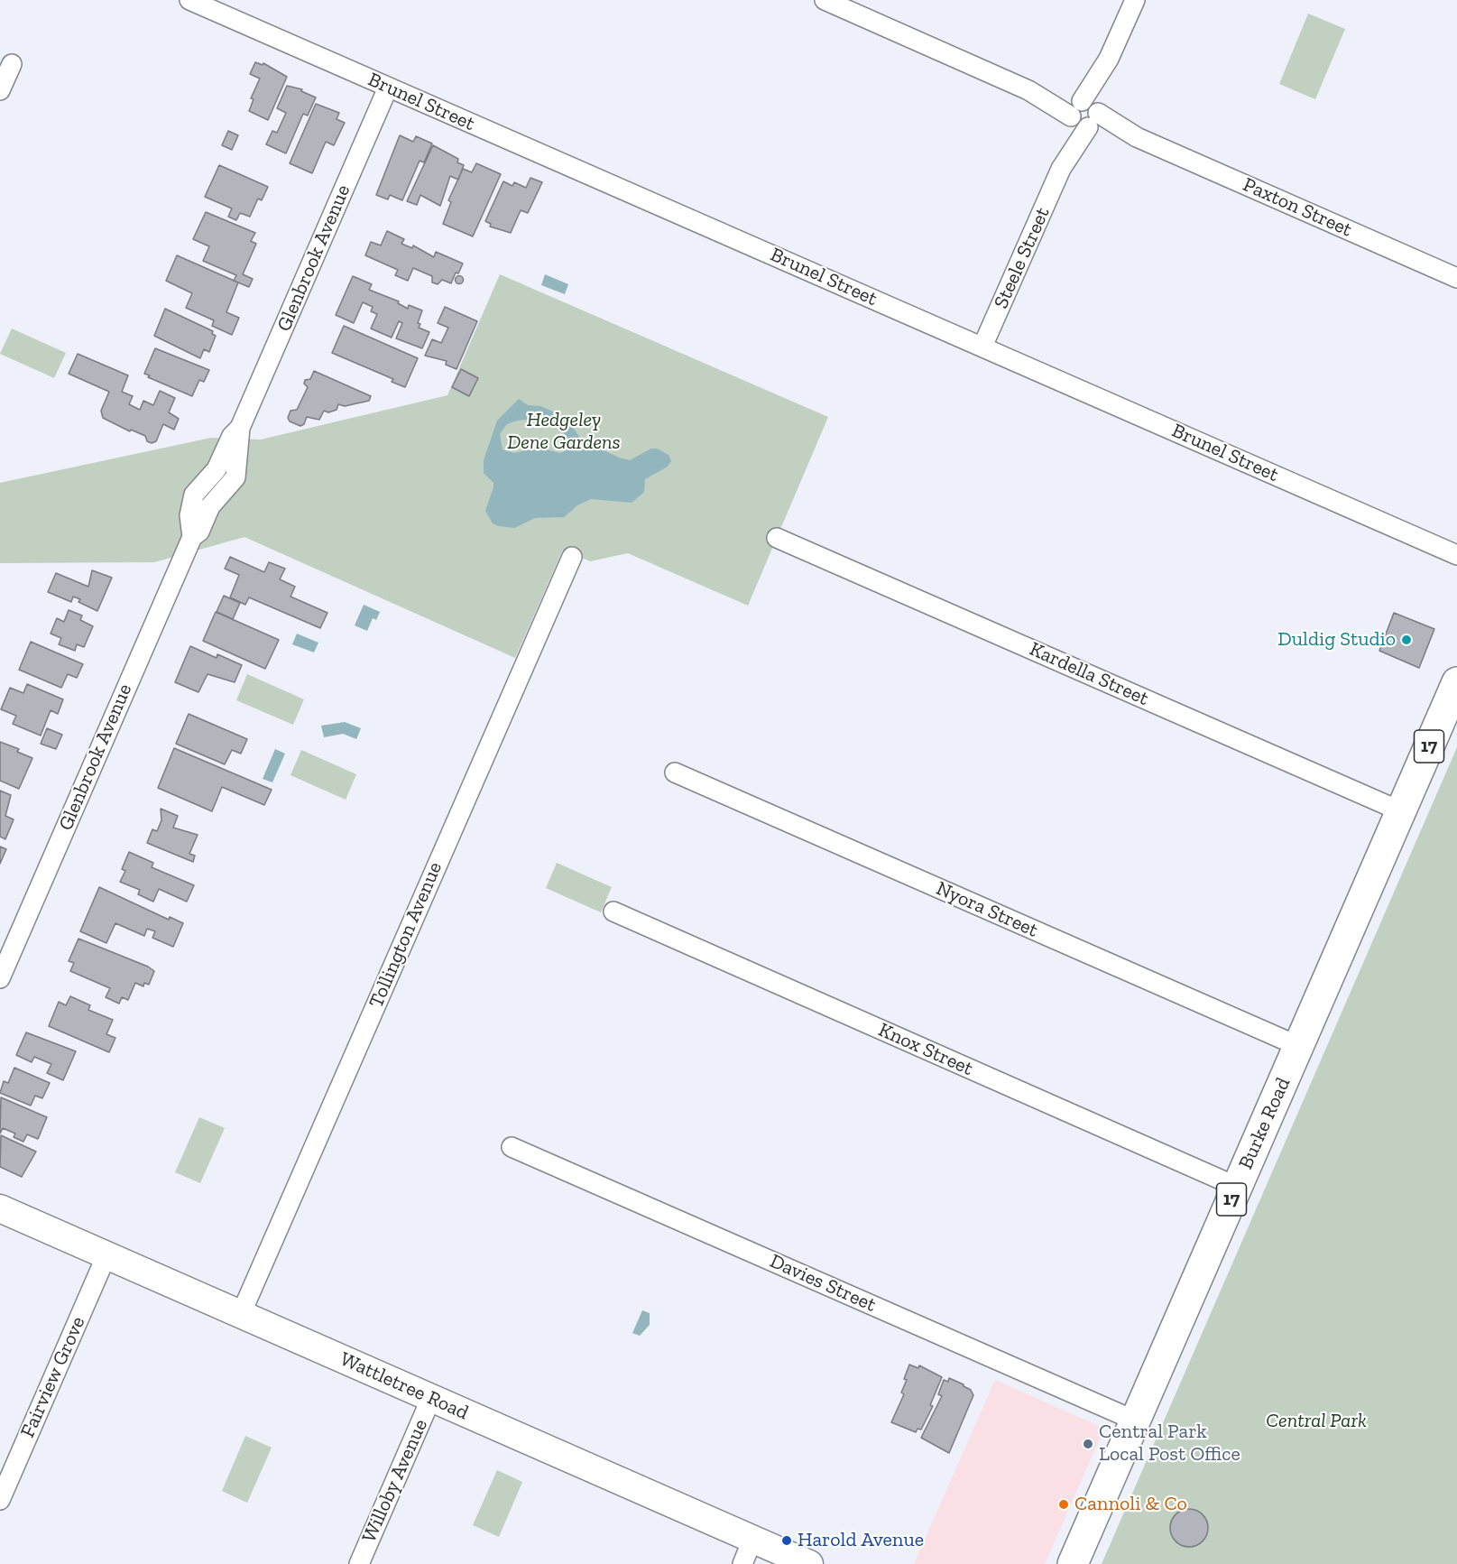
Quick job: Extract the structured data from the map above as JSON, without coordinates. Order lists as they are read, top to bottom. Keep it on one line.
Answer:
{"streets":{"main road":["17","Burke Road","Wattletree Road"],"street":["Brunel Street","Paxton Street","Glenbrook Avenue","Steele Street","Kardella Street","Nyora Street","Tollington Avenue","Knox Street","Davies Street","Fairview Grove","Willoby Avenue"]},"crossings":[["Brunel Street","Glenbrook Avenue"],["Brunel Street","Steele Street"],["Paxton Street","Steele Street"],["Kardella Street","Burke Road"],["Nyora Street","Burke Road"],["Tollington Avenue","Wattletree Road"],["Knox Street","Burke Road"],["Burke Road","Davies Street"],["Fairview Grove","Wattletree Road"],["Wattletree Road","Willoby Avenue"]],"parks":["Hedgeley Dene Gardens","Central Park"],"places":["Duldig Studio","Central Park Local Post Office","Cannoli & Co","Harold Avenue"]}
